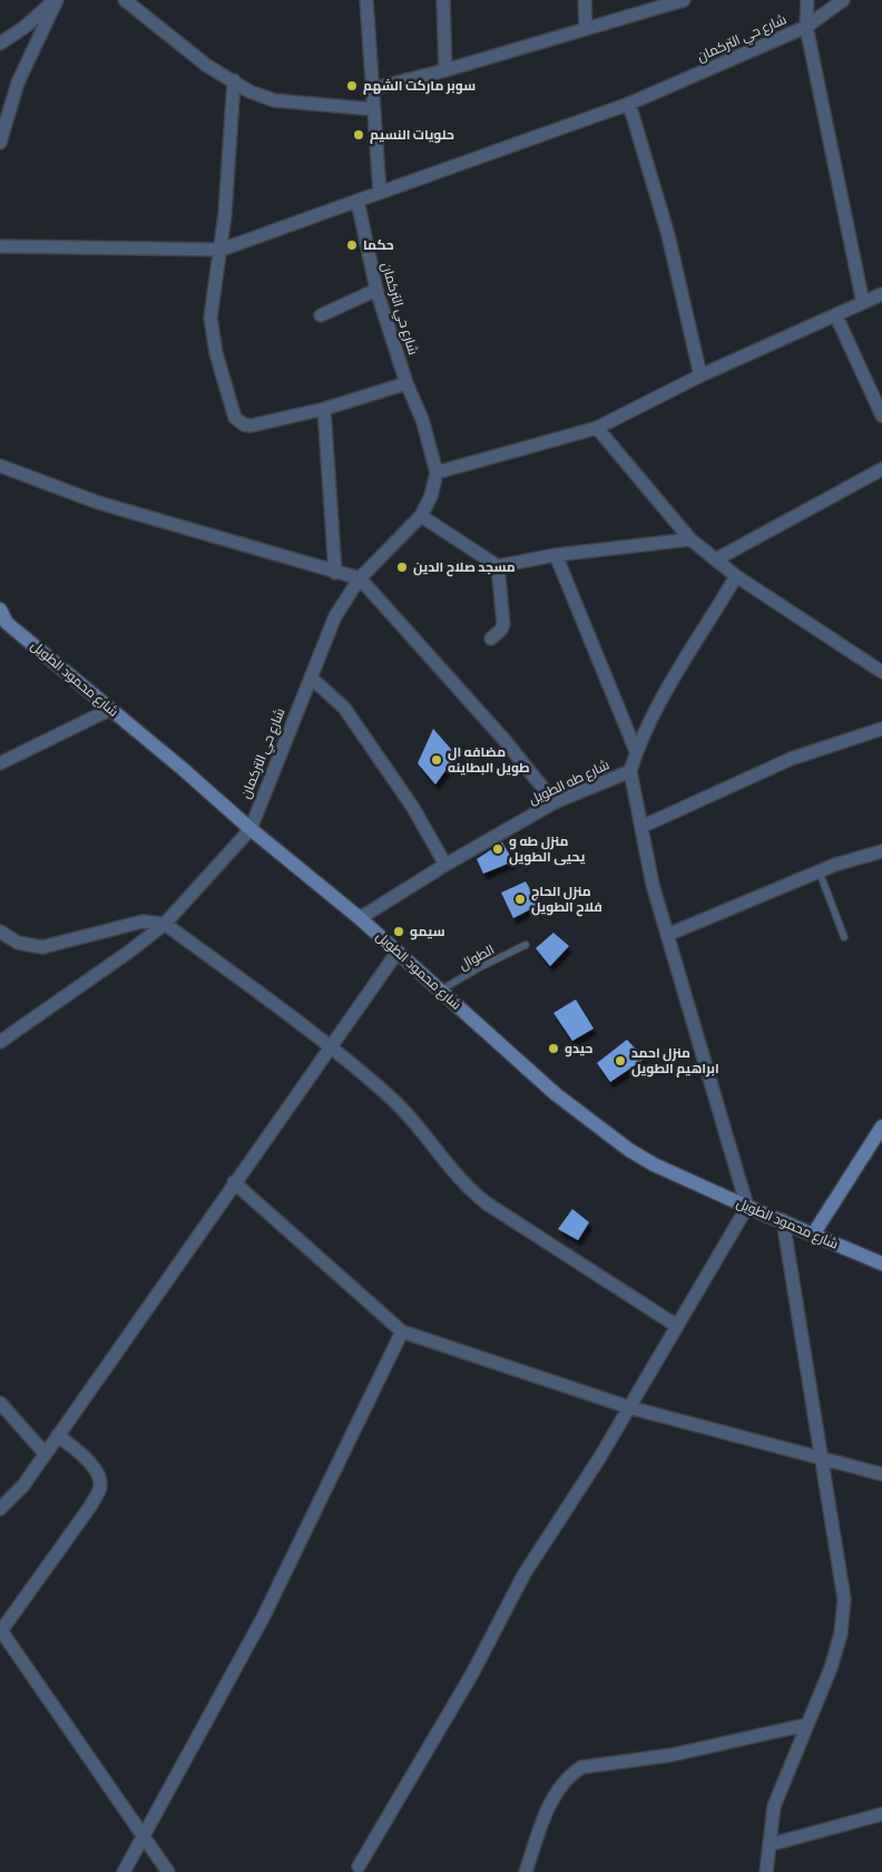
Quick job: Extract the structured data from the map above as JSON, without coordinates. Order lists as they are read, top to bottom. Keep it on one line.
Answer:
{"streets":{"street":["شارع حي التركمان","شارع محمود الطويل","شارع طه الطويل"],"lane":["الطوال"]},"crossings":[["شارع حي التركمان","شارع محمود الطويل"],["شارع محمود الطويل","شارع طه الطويل"],["شارع محمود الطويل","الطوال"]],"places":["سوبر ماركت الشهم","حلويات النسيم","حكما","مسجد صلاح الدين","مضافه ال طويل البطاينه","منزل طه و يحيى الطويل","منزل الحاج فلاح الطويل","سيمو","حيدو","منزل احمد ابراهيم الطويل"]}
